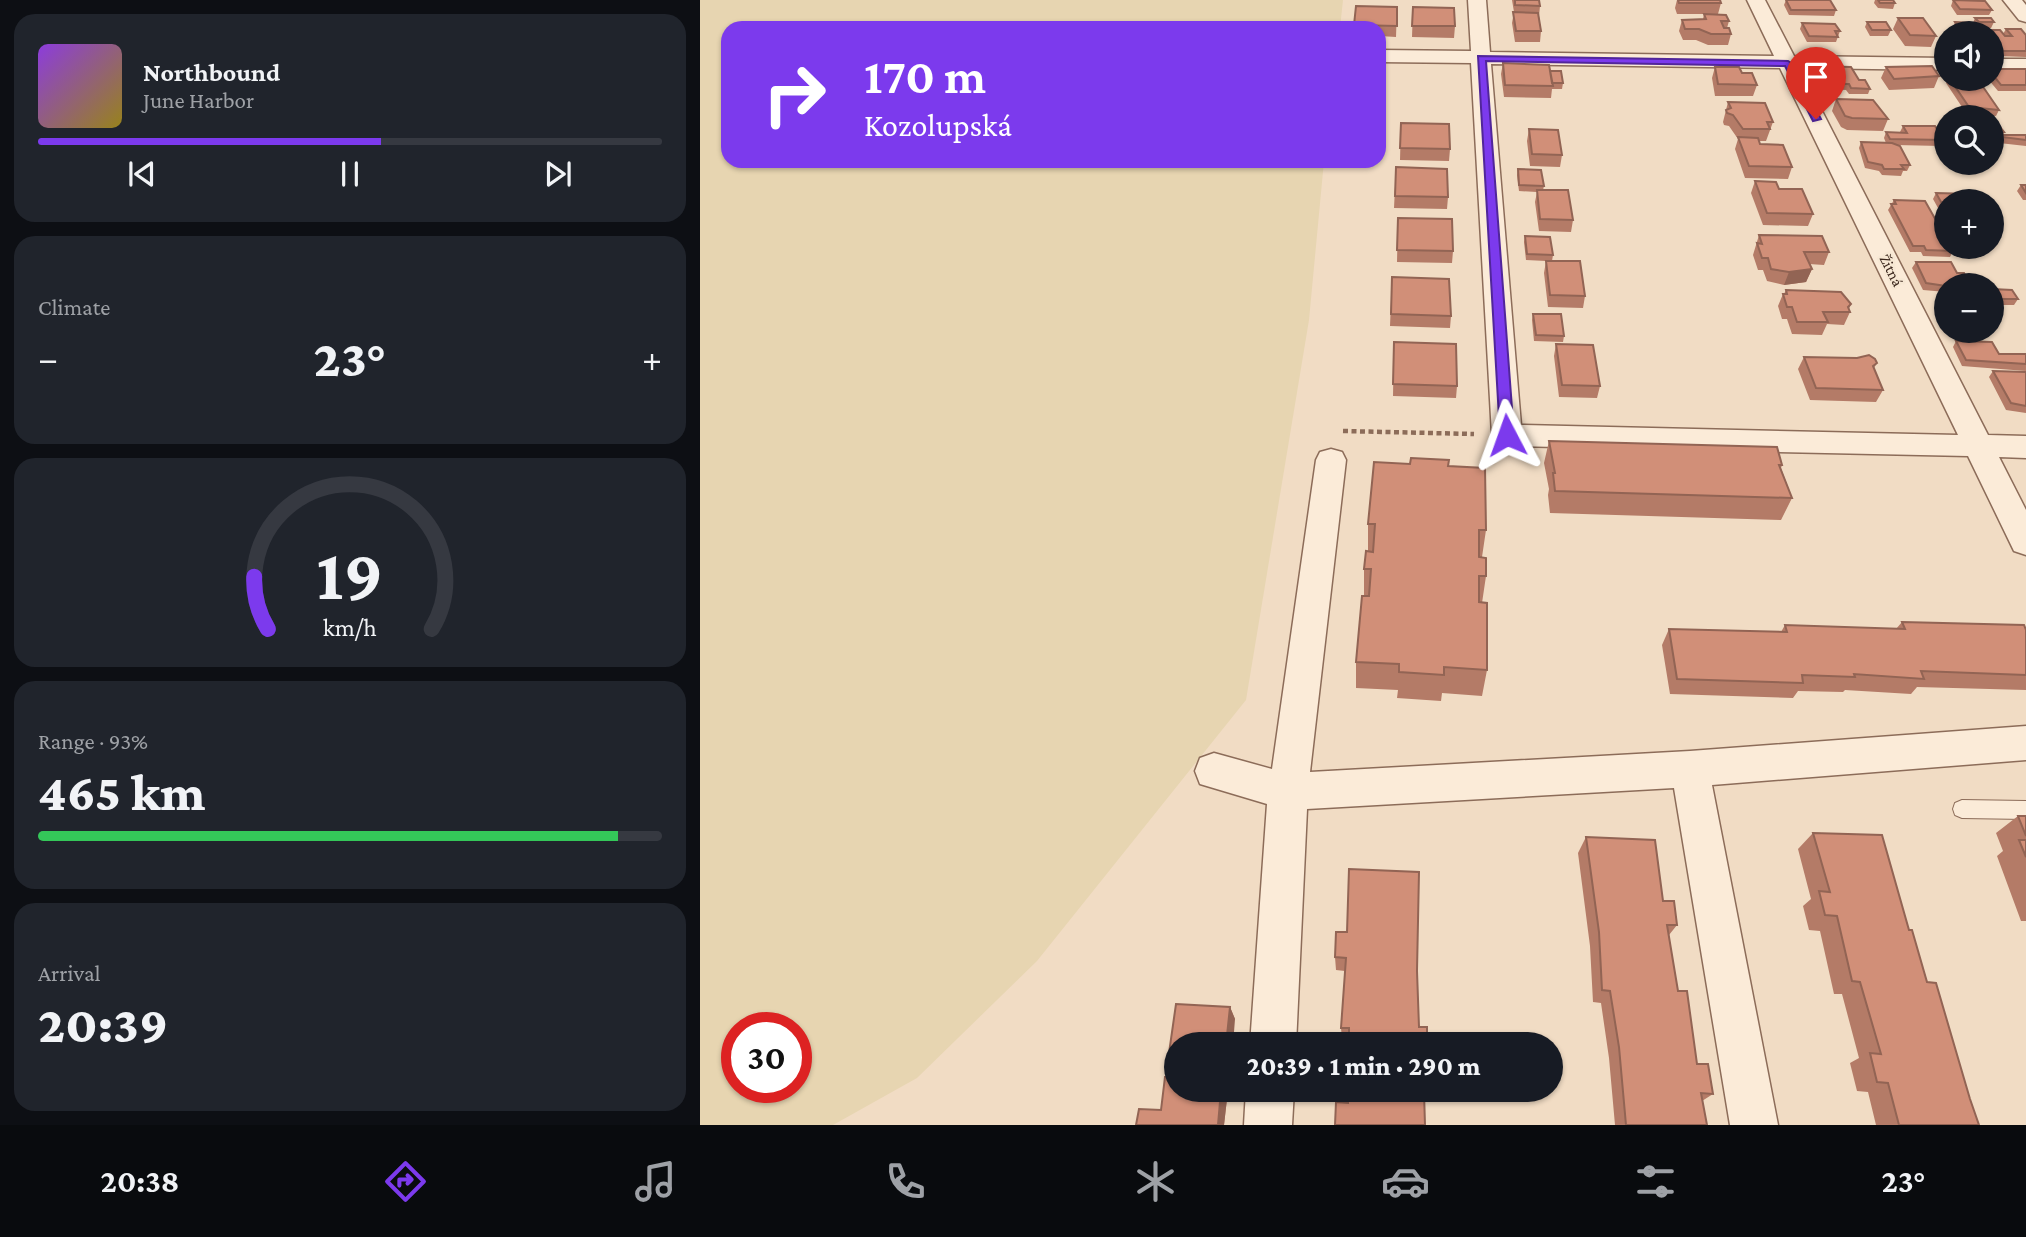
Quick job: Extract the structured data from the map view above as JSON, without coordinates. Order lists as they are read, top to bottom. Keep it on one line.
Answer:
{"streets":{"street":["Žitná"]},"page":{"map_buttons":["+","−"],"turn":["170 m","Kozolupská"],"song":["Northbound","June Harbor"],"tile":["Climate",["Range · 93%","465 km"],["Arrival","20:39"]],"heat":["−","23°","+"],"limit":"30","trip":"20:39 · 1 min · 290 m","tabs":["20:38","23°"],"gauge":["19","km/h"]}}
